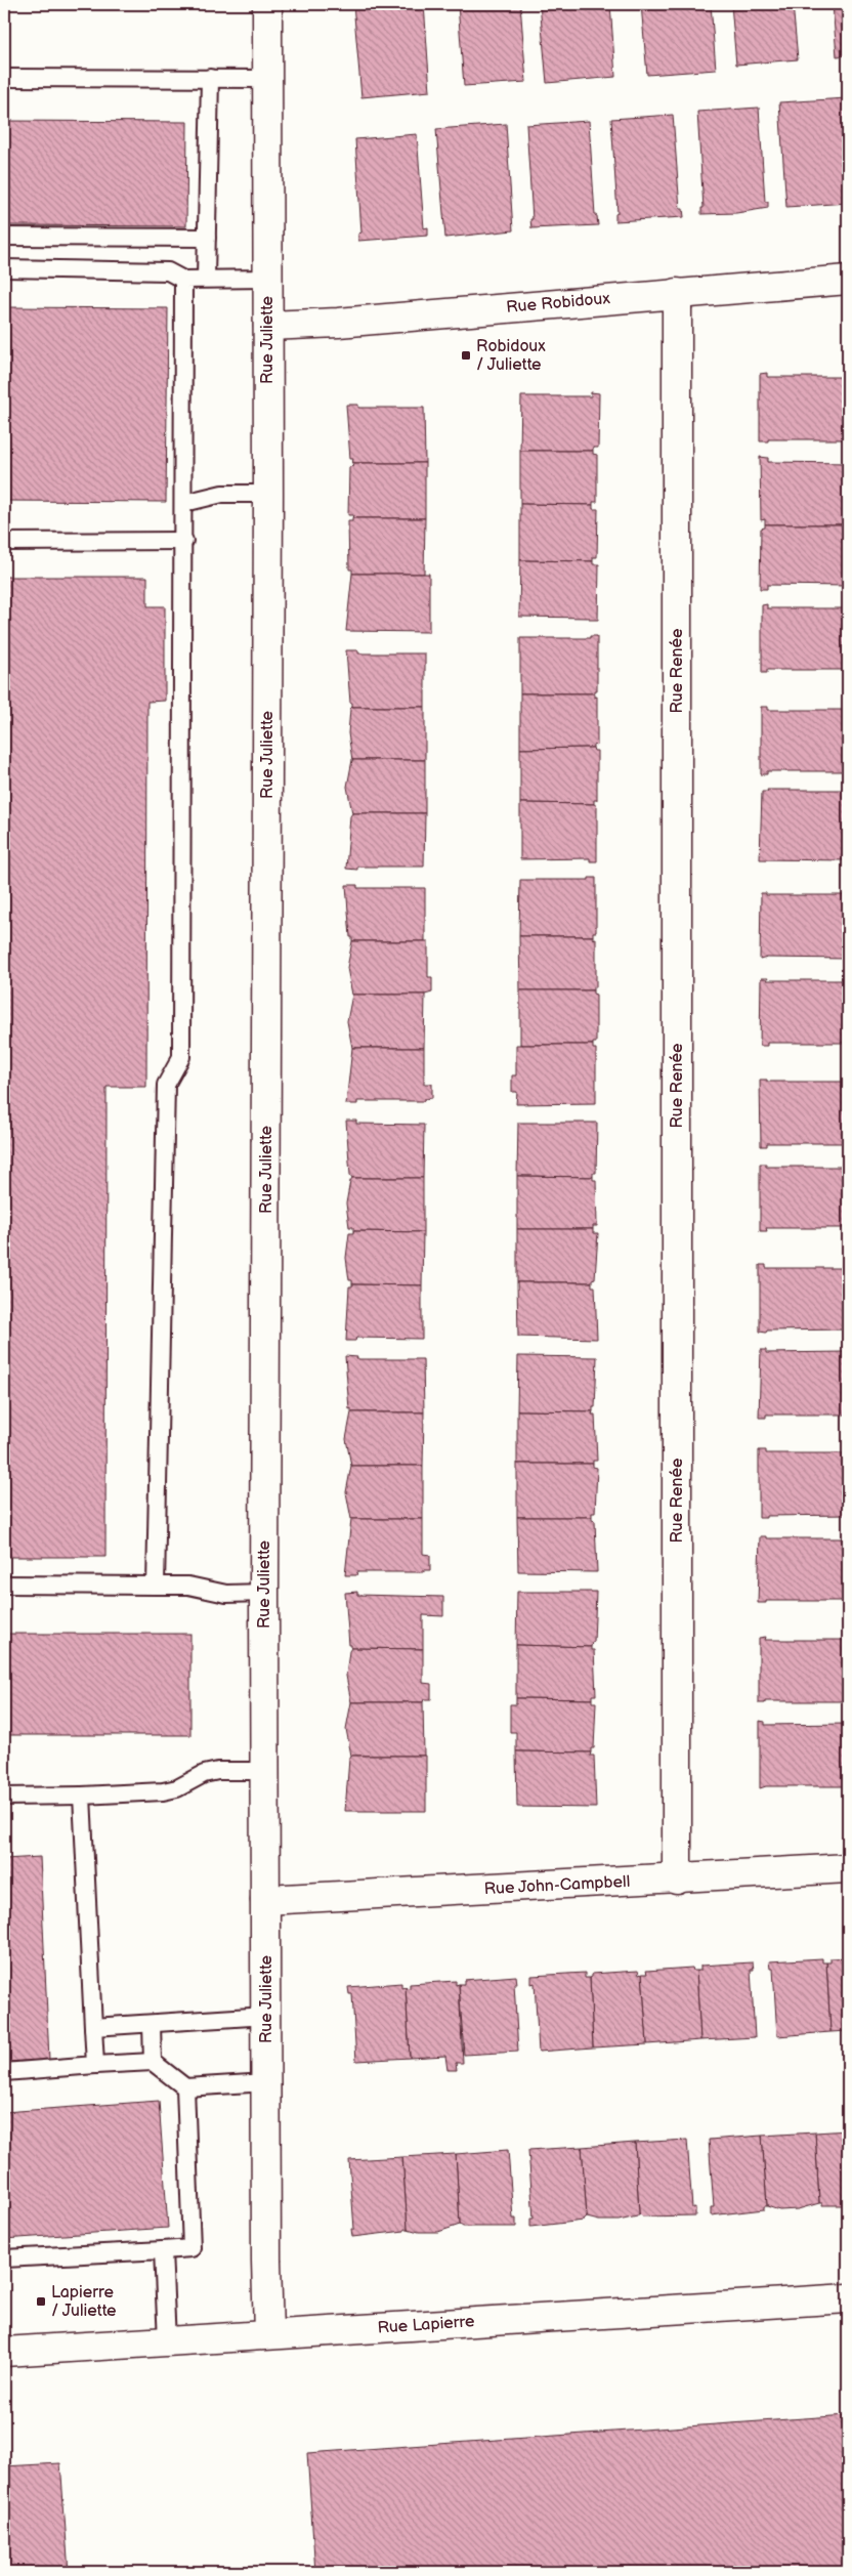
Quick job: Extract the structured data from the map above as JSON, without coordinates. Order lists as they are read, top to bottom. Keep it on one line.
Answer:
{"streets":{"street":["Rue Robidoux","Rue Juliette","Rue Renée","Rue John-Campbell","Rue Lapierre"]},"crossings":[["Rue Robidoux","Rue Juliette"],["Rue Robidoux","Rue Renée"],["Rue Juliette","Rue John-Campbell"],["Rue Juliette","Rue Lapierre"],["Rue Renée","Rue John-Campbell"]],"places":{"transit":["Robidoux / Juliette","Lapierre / Juliette"]}}
